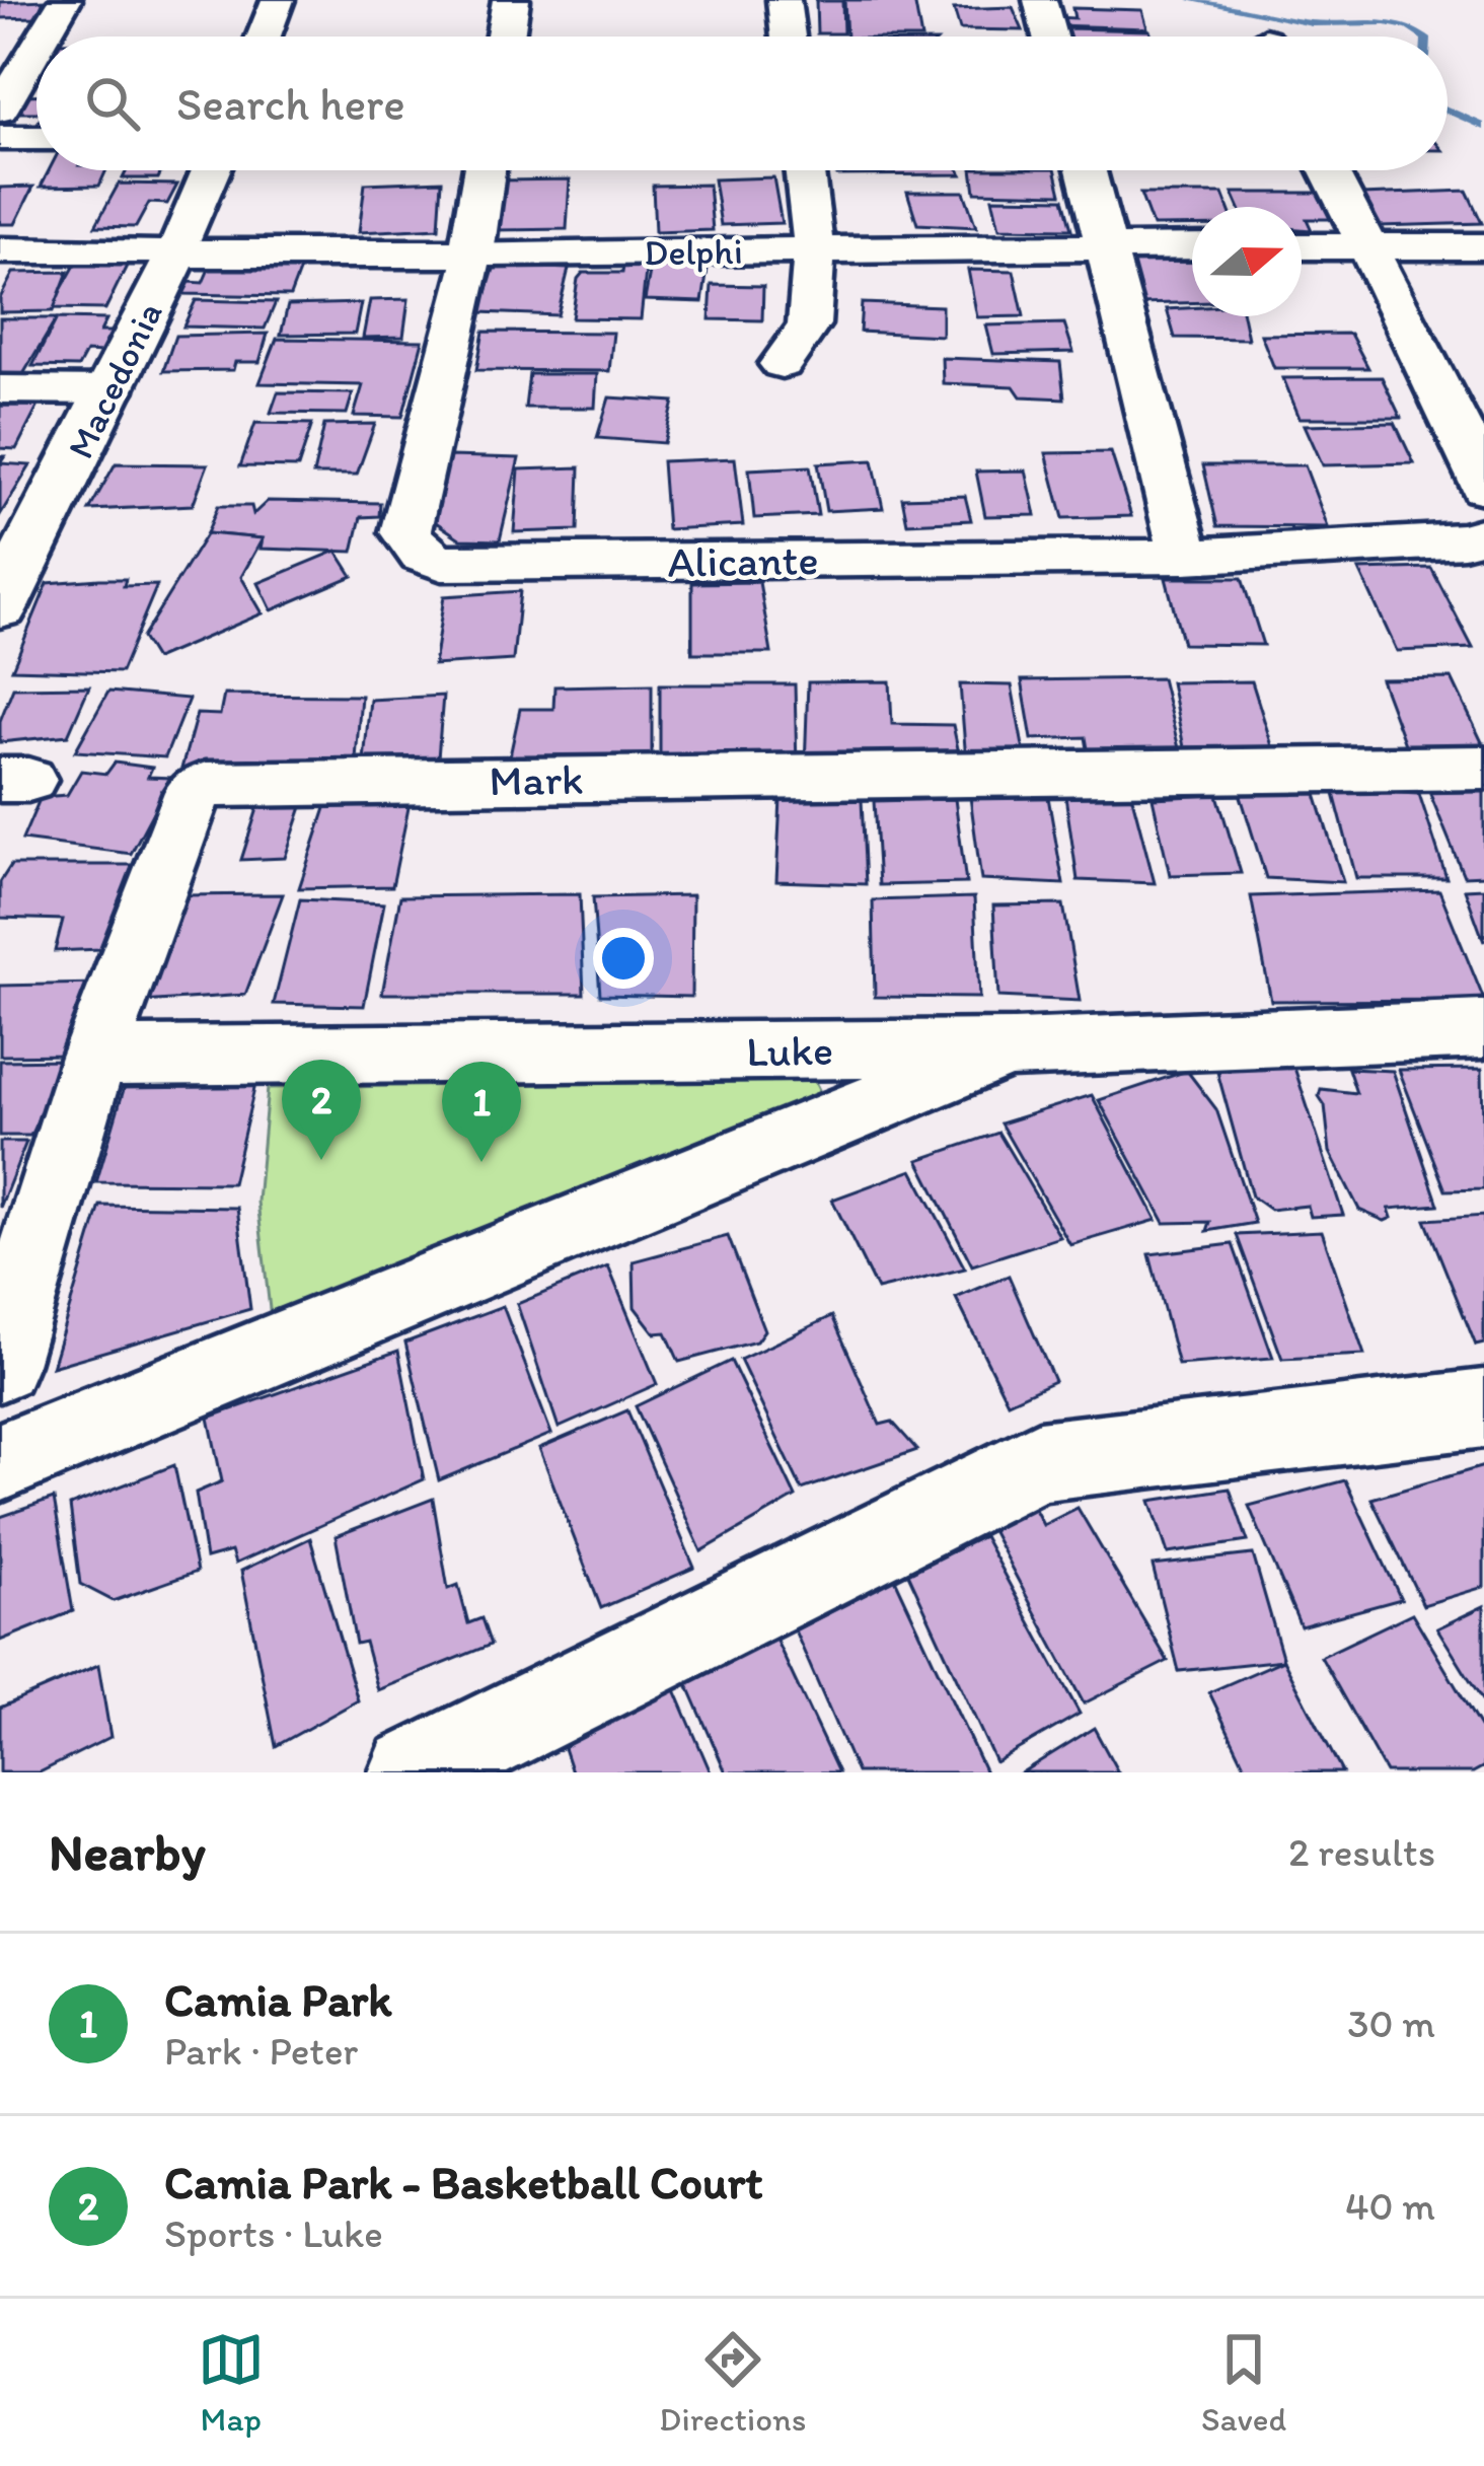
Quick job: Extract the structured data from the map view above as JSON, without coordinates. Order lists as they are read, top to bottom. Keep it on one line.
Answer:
{"streets":{"street":["Delphi","Macedonia","Alicante","Mark","Luke"]},"crossings":[["Delphi","Macedonia"],["Delphi","Alicante"],["Mark","Luke"]],"north":"right","page":{"search":"Search here","pins":["2","1"],"heading":["Nearby","2 results"],"list":[{"mark":"1","name":"Camia Park","note":"Park · Peter","value":"30 m"},{"mark":"2","name":"Camia Park - Basketball Court","note":"Sports · Luke","value":"40 m"}],"nav":["Map","Directions","Saved"]}}
